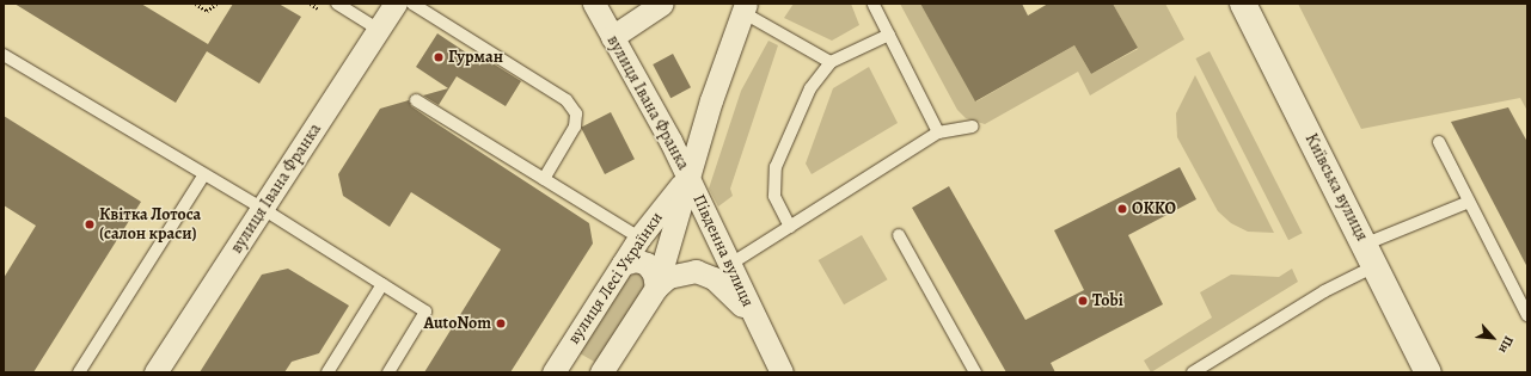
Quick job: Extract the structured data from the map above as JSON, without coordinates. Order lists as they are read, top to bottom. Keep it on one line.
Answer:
{"streets":{"main road":["Київська вулиця"],"street":["вулиця Івана Франка","Південна вулиця","вулиця Лесі Українки"]},"crossings":[["вулиця Івана Франка","Південна вулиця"],["вулиця Івана Франка","вулиця Лесі Українки"],["Південна вулиця","вулиця Лесі Українки"]],"places":["Гурман","OKKO","Квітка Лотоса (салон краси)","Tobi","AutoNom"],"north":"bottom right"}
